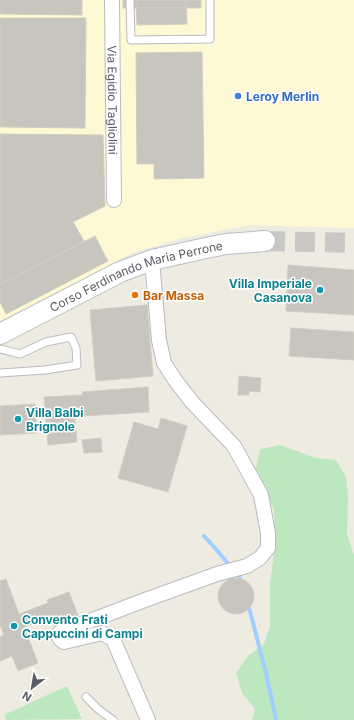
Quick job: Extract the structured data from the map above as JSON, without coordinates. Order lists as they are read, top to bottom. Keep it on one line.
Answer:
{"streets":{"main road":["Corso Ferdinando Maria Perrone"],"street":["Via Egidio Tagliolini"]},"places":["Leroy Merlin","Villa Imperiale Casanova","Bar Massa","Villa Balbi Brignole","Convento Frati Cappuccini di Campi"],"north":"bottom left"}
